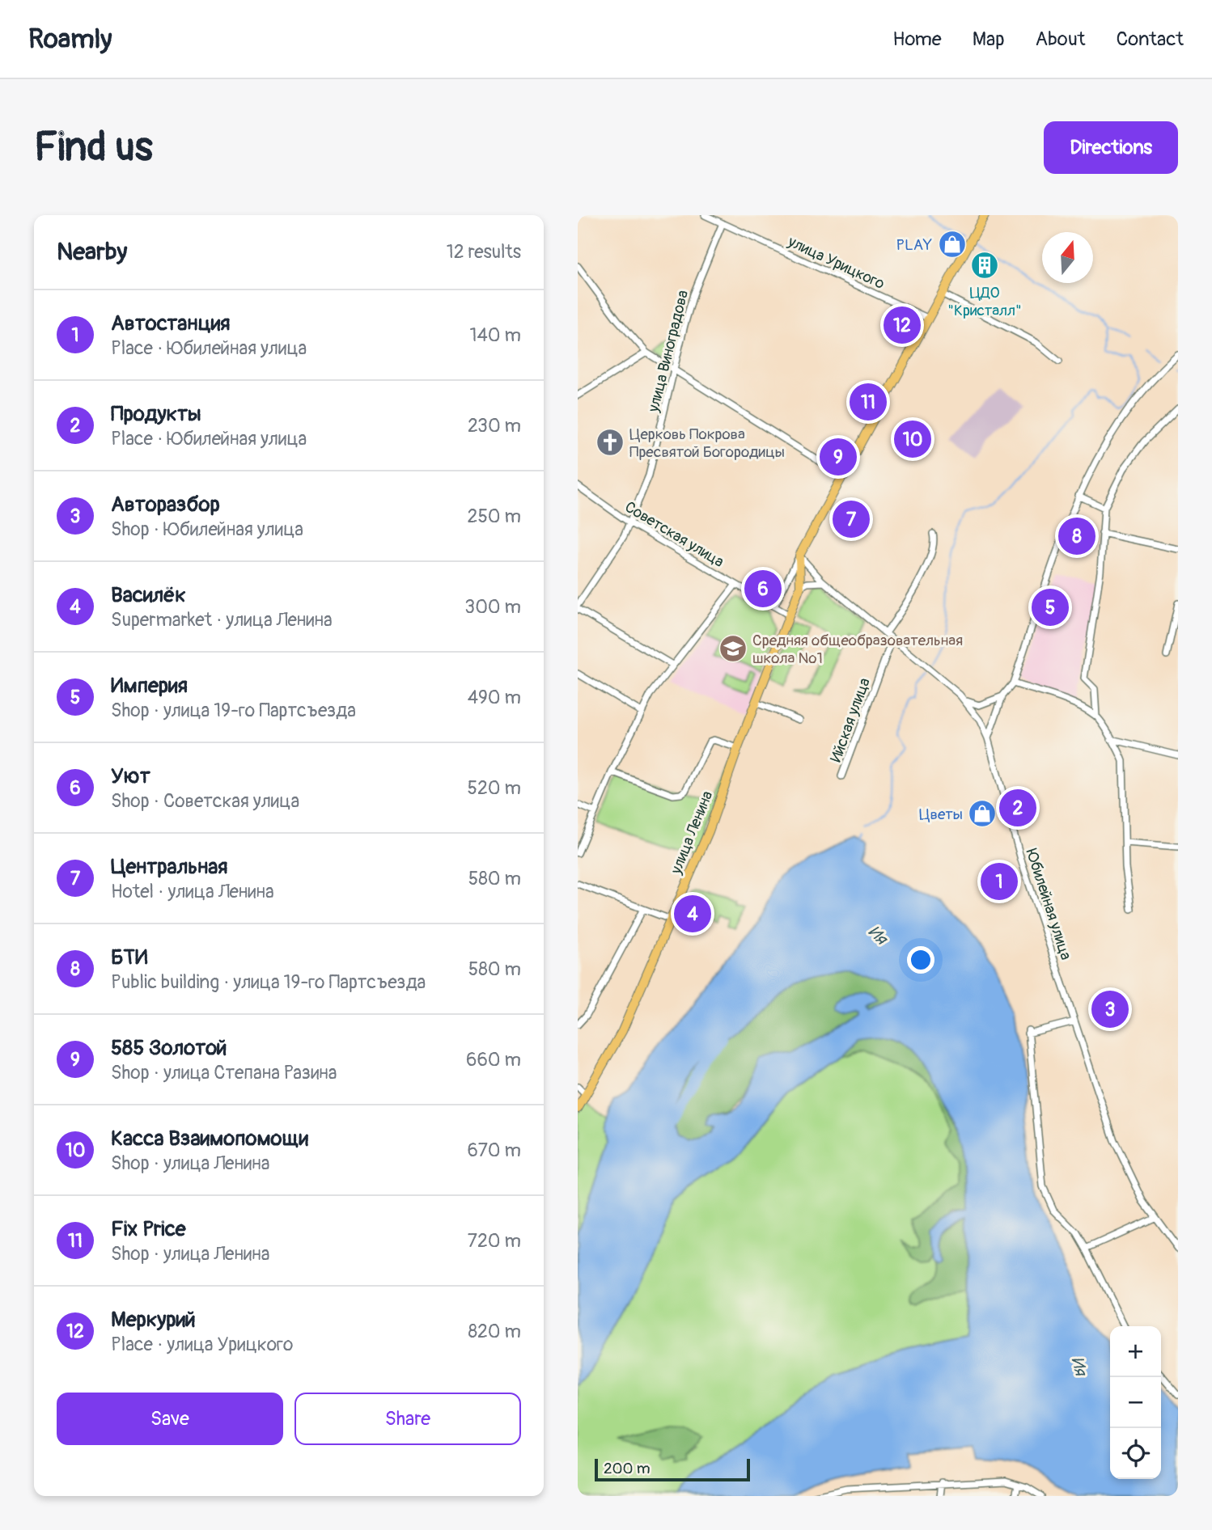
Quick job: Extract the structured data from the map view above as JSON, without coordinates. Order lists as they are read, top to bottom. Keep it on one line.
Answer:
{"streets":{"main road":["улица Ленина"],"street":["улица Урицкого","улица Виноградова","Советская улица","Ийская улица","Юбилейная улица"]},"crossings":[["улица Урицкого","улица Виноградова"],["улица Виноградова","Советская улица"],["Советская улица","улица Ленина"],["Ийская улица","Юбилейная улица"]],"water":["Ия"],"places":{"shop":["PLAY","Цветы"],"building":["ЦДО \"Кристалл\""],"church":["Церковь Покрова Пресвятой Богородицы"],"school or university":["Средняя общеобразовательная школа №1"]},"scale_bar":"200 m","north":"top","page":{"header":"Roamly","nav":["Home","Map","About","Contact"],"buttons":["Directions",["Save","Share"]],"title":"Find us","heading":["Nearby","12 results"],"list":[{"mark":"1","name":"Автостанция","note":"Place · Юбилейная улица","value":"140 m"},{"mark":"2","name":"Продукты","note":"Place · Юбилейная улица","value":"230 m"},{"mark":"3","name":"Авторазбор","note":"Shop · Юбилейная улица","value":"250 m"},{"mark":"4","name":"Василёк","note":"Supermarket · улица Ленина","value":"300 m"},{"mark":"5","name":"Империя","note":"Shop · улица 19-го Партсъезда","value":"490 m"},{"mark":"6","name":"Уют","note":"Shop · Советская улица","value":"520 m"},{"mark":"7","name":"Центральная","note":"Hotel · улица Ленина","value":"580 m"},{"mark":"8","name":"БТИ","note":"Public building · улица 19-го Партсъезда","value":"580 m"},{"mark":"9","name":"585 Золотой","note":"Shop · улица Степана Разина","value":"660 m"},{"mark":"10","name":"Касса Взаимопомощи","note":"Shop · улица Ленина","value":"670 m"},{"mark":"11","name":"Fix Price","note":"Shop · улица Ленина","value":"720 m"},{"mark":"12","name":"Меркурий","note":"Place · улица Урицкого","value":"820 m"}],"pins":["12","11","10","9","7","8","6","5","2","1","4","3"],"map_buttons":["+","−"],"scale":"200 m"}}
